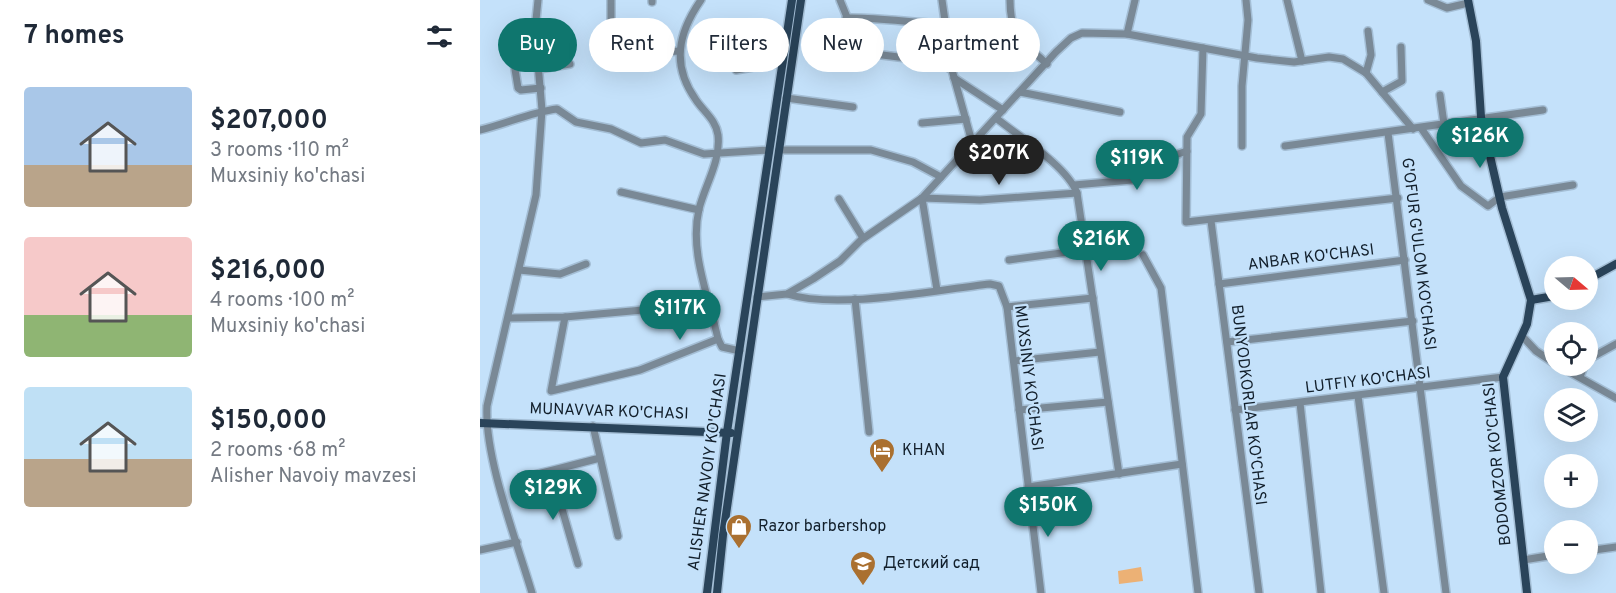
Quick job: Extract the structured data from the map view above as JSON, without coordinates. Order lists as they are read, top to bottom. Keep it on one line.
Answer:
{"streets":{"main road":["MUNAVVAR KO'CHASI","BODOMZOR KO'CHASI","ALISHER NAVOIY KO'CHASI"],"street":["G'OFUR G'ULOM KO'CHASI","ANBAR KO'CHASI","MUXSINIY KO'CHASI","LUTFIY KO'CHASI","BUNYODKORLAR KO'CHASI"]},"crossings":[["G'OFUR G'ULOM KO'CHASI","ANBAR KO'CHASI"],["G'OFUR G'ULOM KO'CHASI","LUTFIY KO'CHASI"],["ANBAR KO'CHASI","BUNYODKORLAR KO'CHASI"],["LUTFIY KO'CHASI","BUNYODKORLAR KO'CHASI"],["LUTFIY KO'CHASI","BODOMZOR KO'CHASI"],["MUNAVVAR KO'CHASI","ALISHER NAVOIY KO'CHASI"]],"places":{"hotel":["KHAN"],"shop":["Razor barbershop"],"school or university":["Детский сад"]},"north":"right","page":{"heading":"7 homes","chip":["Buy","Rent","Filters","New","Apartment"],"list":[{"name":"$207,000","note":"3 rooms · 110 m² · Muxsiniy ko'chasi"},{"name":"$216,000","note":"4 rooms · 100 m² · Muxsiniy ko'chasi"},{"name":"$150,000","note":"2 rooms · 68 m² · Alisher Navoiy mavzesi"}],"price":["$126K","$207K","$119K","$216K","$117K","$129K","$150K"],"map_buttons":["+","−"]}}
